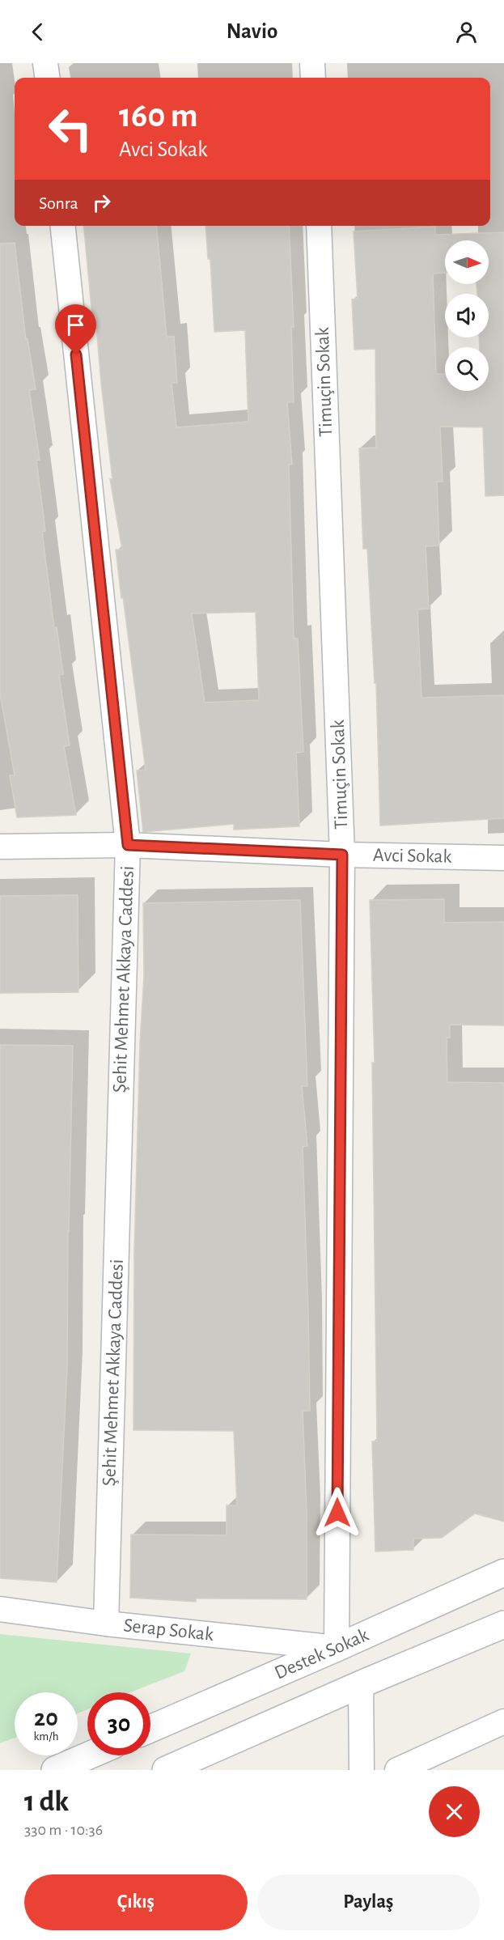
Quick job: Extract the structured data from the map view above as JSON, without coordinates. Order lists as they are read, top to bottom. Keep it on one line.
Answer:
{"streets":{"street":["Timuçin Sokak","Avci Sokak","Şehit Mehmet Akkaya Caddesi","Serap Sokak","Destek Sokak"]},"crossings":[["Timuçin Sokak","Avci Sokak"],["Timuçin Sokak","Serap Sokak"],["Timuçin Sokak","Destek Sokak"],["Avci Sokak","Şehit Mehmet Akkaya Caddesi"],["Şehit Mehmet Akkaya Caddesi","Serap Sokak"],["Serap Sokak","Destek Sokak"]],"north":"right","page":{"header":"Navio","turn":["160 m","Avci Sokak"],"then":"Sonra","speed":"20 km/h","limit":"30","heading":["1 dk","330 m · 10:36"],"buttons":["Çıkış","Paylaş"]}}
